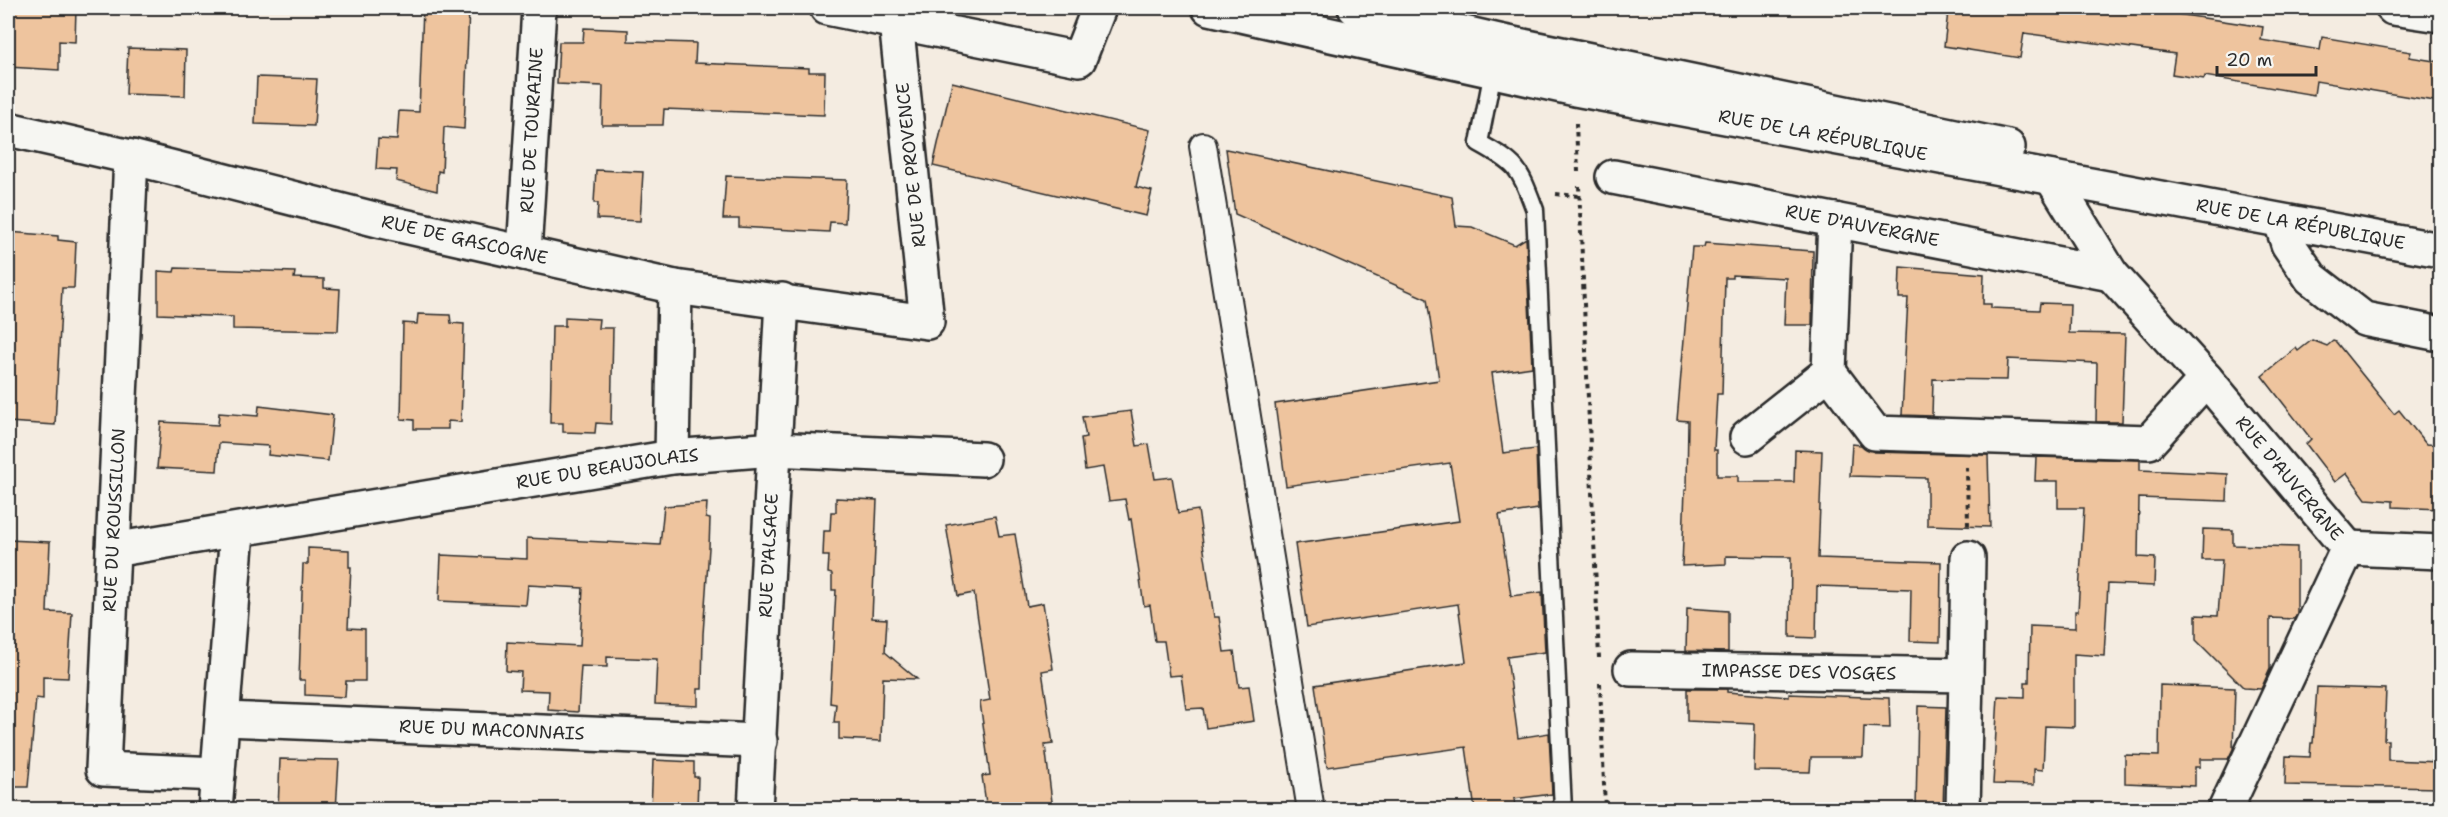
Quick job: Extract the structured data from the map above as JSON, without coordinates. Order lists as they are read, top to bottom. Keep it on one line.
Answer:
{"streets":{"street":["RUE DE TOURAINE","RUE DE LA RÉPUBLIQUE","RUE DE PROVENCE","RUE D'AUVERGNE","RUE DE GASCOGNE","RUE DU BEAUJOLAIS","RUE DU ROUSSILLON","RUE D'ALSACE","IMPASSE DES VOSGES","RUE DU MACONNAIS"]},"crossings":[["RUE DE TOURAINE","RUE DE GASCOGNE"],["RUE DE LA RÉPUBLIQUE","RUE D'AUVERGNE"],["RUE DE PROVENCE","RUE DE GASCOGNE"],["RUE DE GASCOGNE","RUE DU ROUSSILLON"],["RUE DE GASCOGNE","RUE D'ALSACE"],["RUE DU BEAUJOLAIS","RUE DU ROUSSILLON"],["RUE DU BEAUJOLAIS","RUE D'ALSACE"],["RUE D'ALSACE","RUE DU MACONNAIS"]],"scale_bar":"20 m"}
